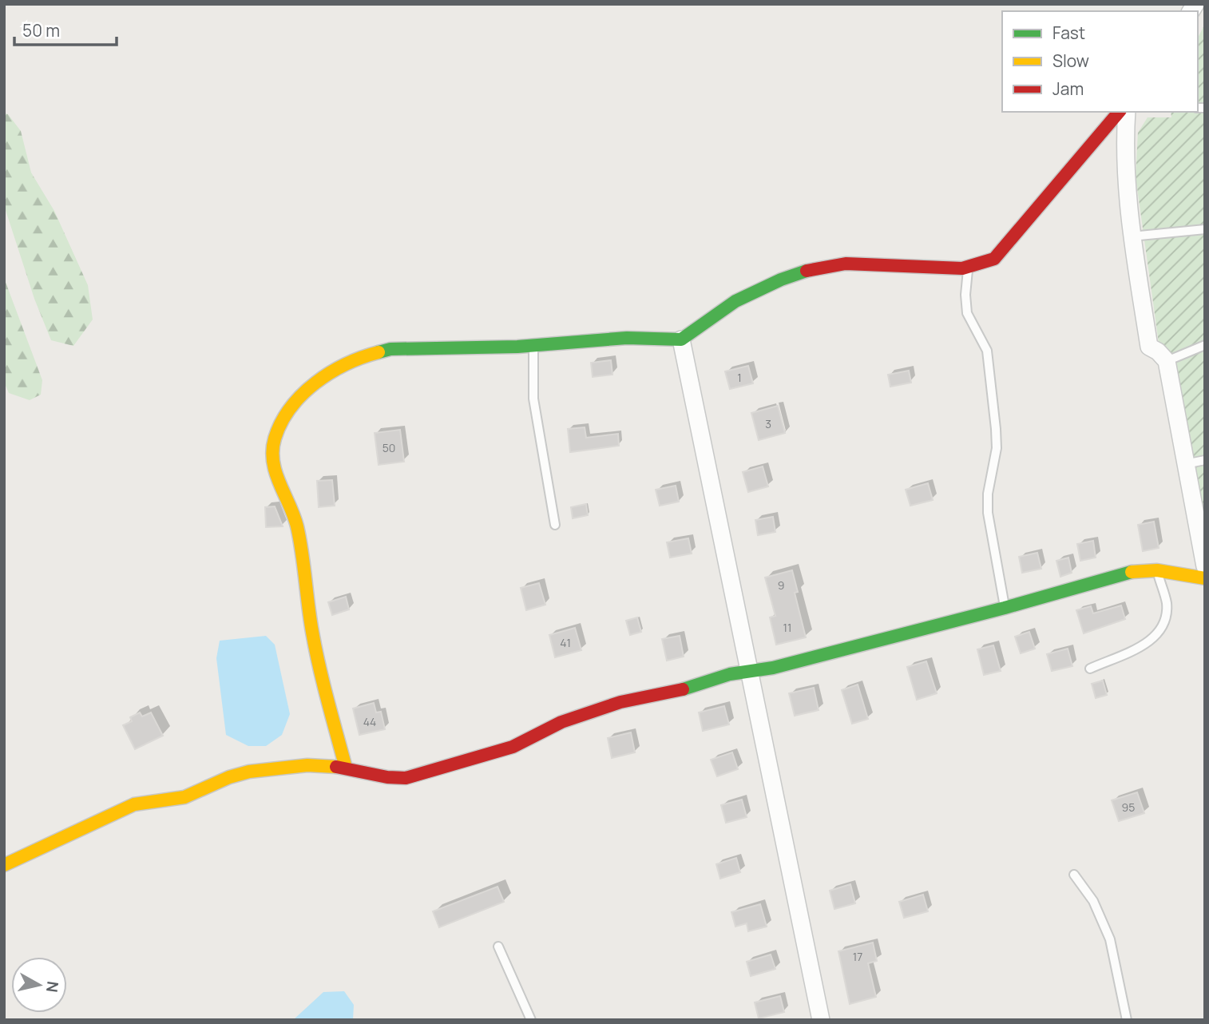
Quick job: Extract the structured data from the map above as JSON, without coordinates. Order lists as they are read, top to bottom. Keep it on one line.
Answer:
{"house_numbers":["1","3","50","9","11","41","44","95","17"],"legend":["Fast","Slow","Jam"],"scale_bar":"50 m","north":"right"}
